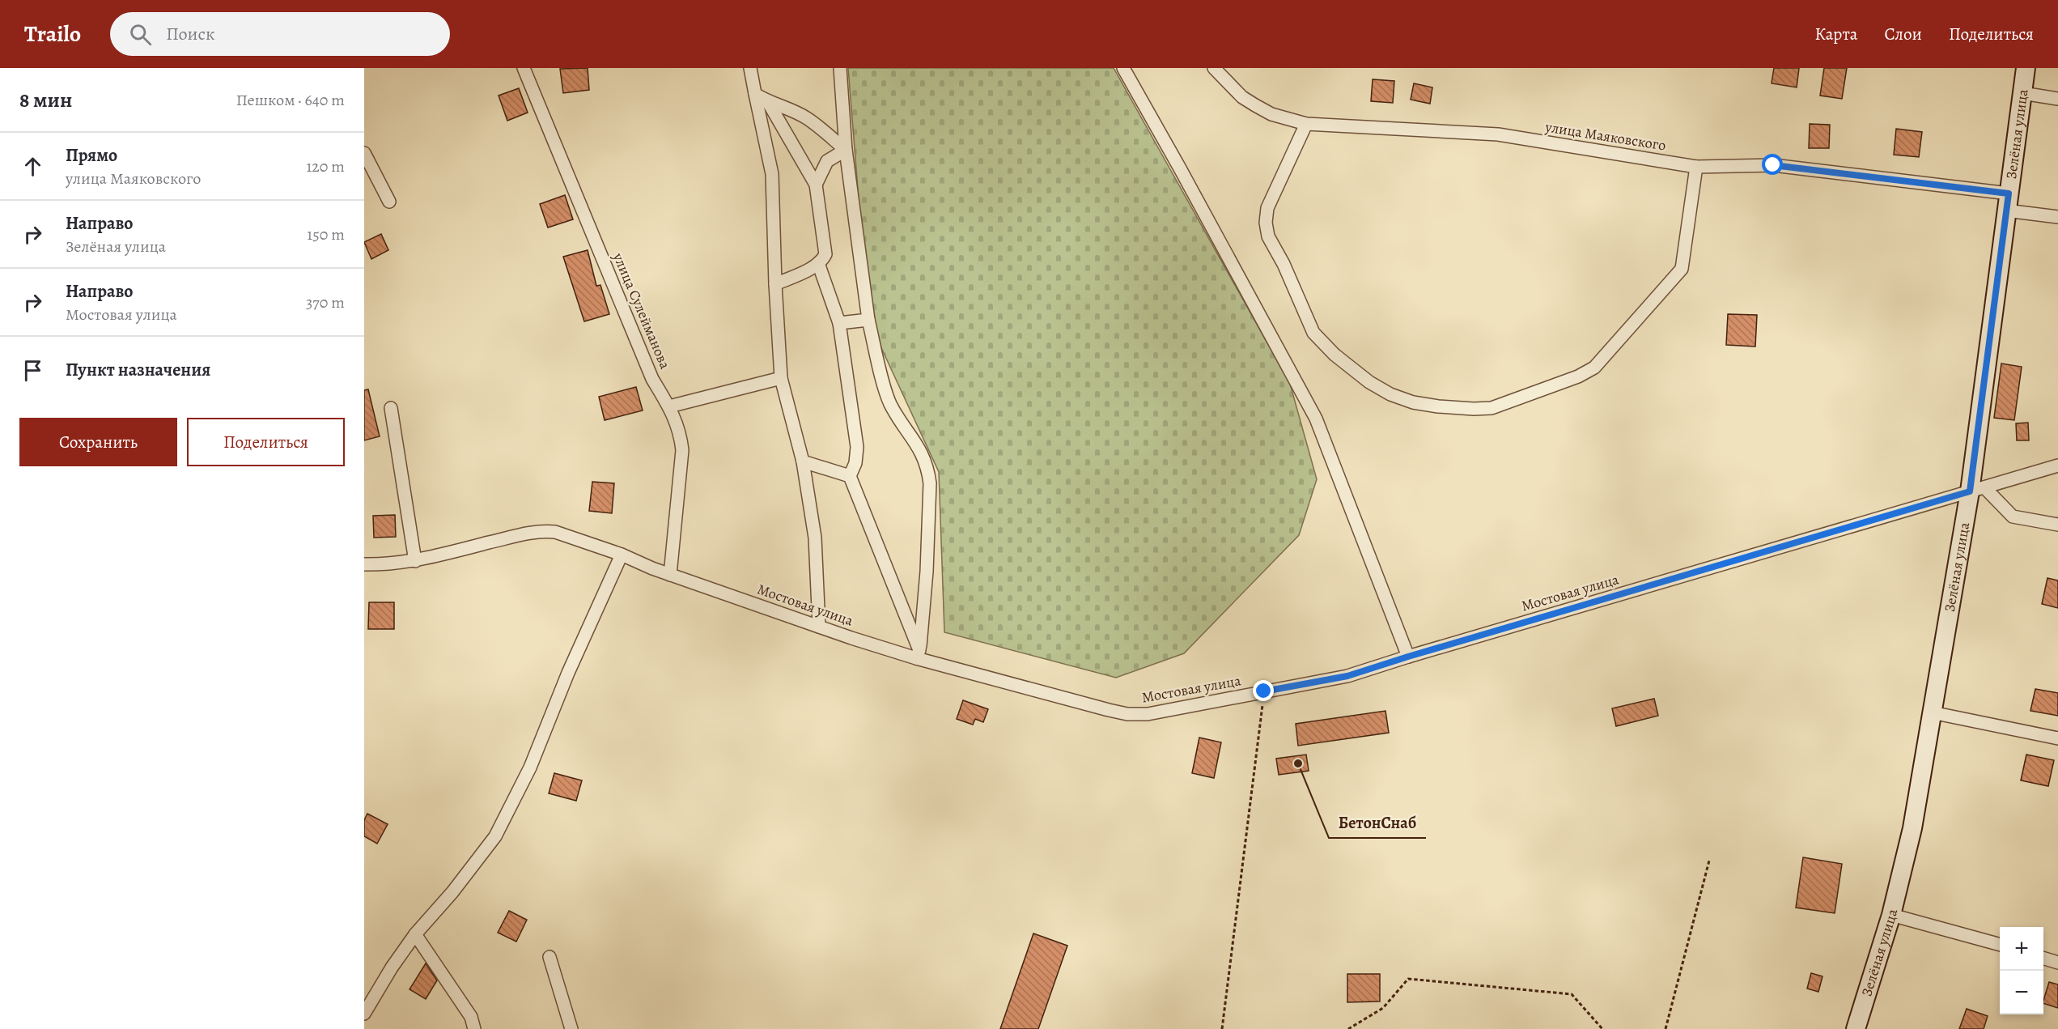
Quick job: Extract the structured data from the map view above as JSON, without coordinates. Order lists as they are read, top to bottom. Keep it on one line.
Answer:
{"streets":{"main road":["Зелёная улица"],"street":["улица Маяковского","улица Сулейманова","Мостовая улица"]},"crossings":[["Зелёная улица","улица Маяковского"],["Зелёная улица","Мостовая улица"],["улица Сулейманова","Мостовая улица"]],"places":["БетонСнаб"],"page":{"header":"Trailo","search":"Поиск","nav":["Карта","Слои","Поделиться"],"heading":["8 мин","Пешком · 640 m"],"list":[["Прямо","улица Маяковского","120 m"],["Направо","Зелёная улица","150 m"],["Направо","Мостовая улица","370 m"],"Пункт назначения"],"buttons":["Сохранить","Поделиться"],"map_buttons":["+","−"]}}
